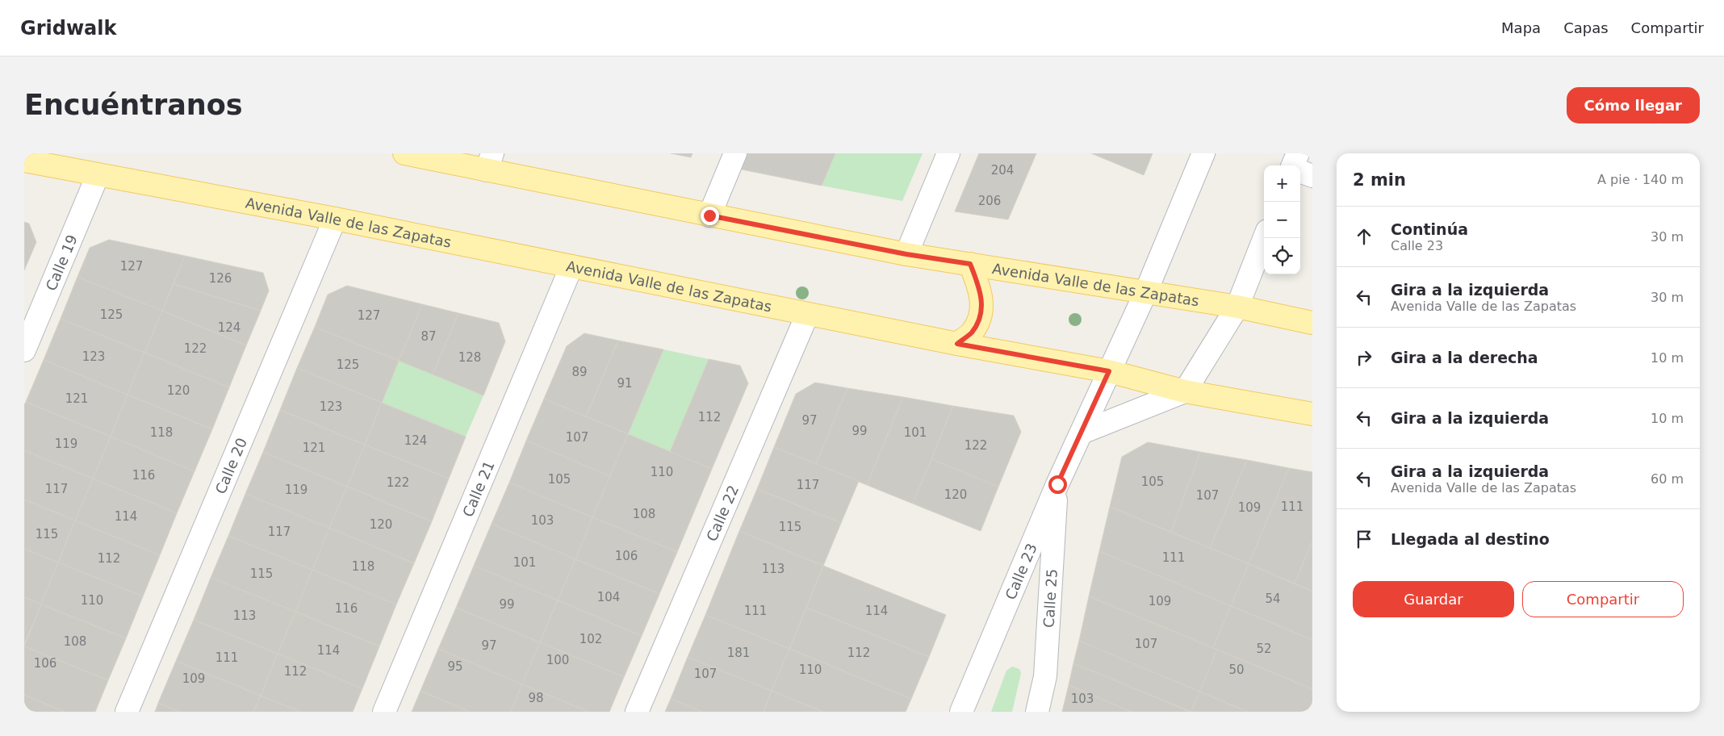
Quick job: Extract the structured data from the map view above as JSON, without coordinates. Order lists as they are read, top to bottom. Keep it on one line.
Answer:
{"streets":{"main road":["Avenida Valle de las Zapatas"],"street":["Calle 19","Calle 20","Calle 21","Calle 22","Calle 23","Calle 25"]},"crossings":[["Avenida Valle de las Zapatas","Calle 19"],["Avenida Valle de las Zapatas","Calle 20"],["Avenida Valle de las Zapatas","Calle 21"],["Avenida Valle de las Zapatas","Calle 22"],["Avenida Valle de las Zapatas","Calle 23"],["Calle 23","Calle 25"]],"house_numbers":["204","206","127","126","125","127","124","87","122","123","128","125","89","91","120","121","123","112","97","99","118","101","107","124","119","122","121","110","116","105","105","122","117","117","119","120","107","111","109","108","114","103","120","115","117","115","106","111","112","101","118","113","115","104","54","110","109","99","116","111","114","113","102","108","107","97","52","114","181","112","111","100","106","95","110","50","112","107","109","98","103"],"page":{"header":"Gridwalk","nav":["Mapa","Capas","Compartir"],"buttons":["Cómo llegar",["Guardar","Compartir"]],"title":"Encuéntranos","heading":["2 min","A pie · 140 m"],"map_buttons":["+","−"],"list":[["Continúa","Calle 23","30 m"],["Gira a la izquierda","Avenida Valle de las Zapatas","30 m"],["Gira a la derecha","10 m"],["Gira a la izquierda","10 m"],["Gira a la izquierda","Avenida Valle de las Zapatas","60 m"],"Llegada al destino"]}}
